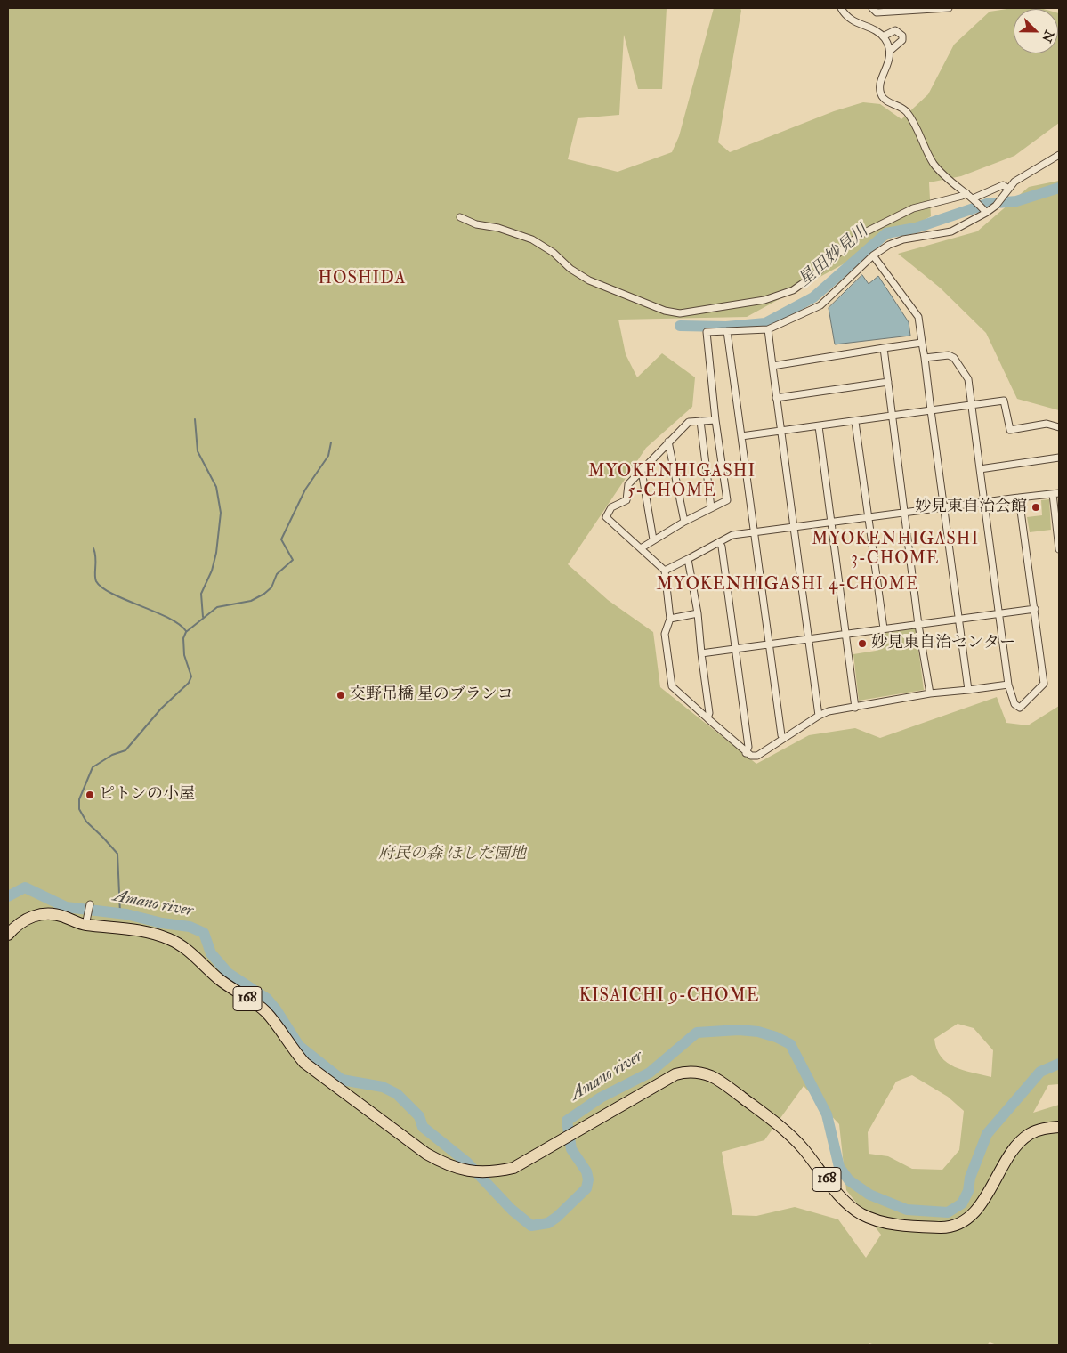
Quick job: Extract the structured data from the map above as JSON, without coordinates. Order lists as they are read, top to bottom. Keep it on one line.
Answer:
{"streets":{"highway":["168"]},"districts":["HOSHIDA","MYOKENHIGASHI 5-CHOME","MYOKENHIGASHI 3-CHOME","MYOKENHIGASHI 4-CHOME","KISAICHI 9-CHOME"],"water":["星田妙見川","Amano river"],"parks":["府民の森 ほしだ園地"],"places":["妙見東自治会館","妙見東自治センター","交野吊橋 星のブランコ","ピトンの小屋"],"north":"bottom right"}
